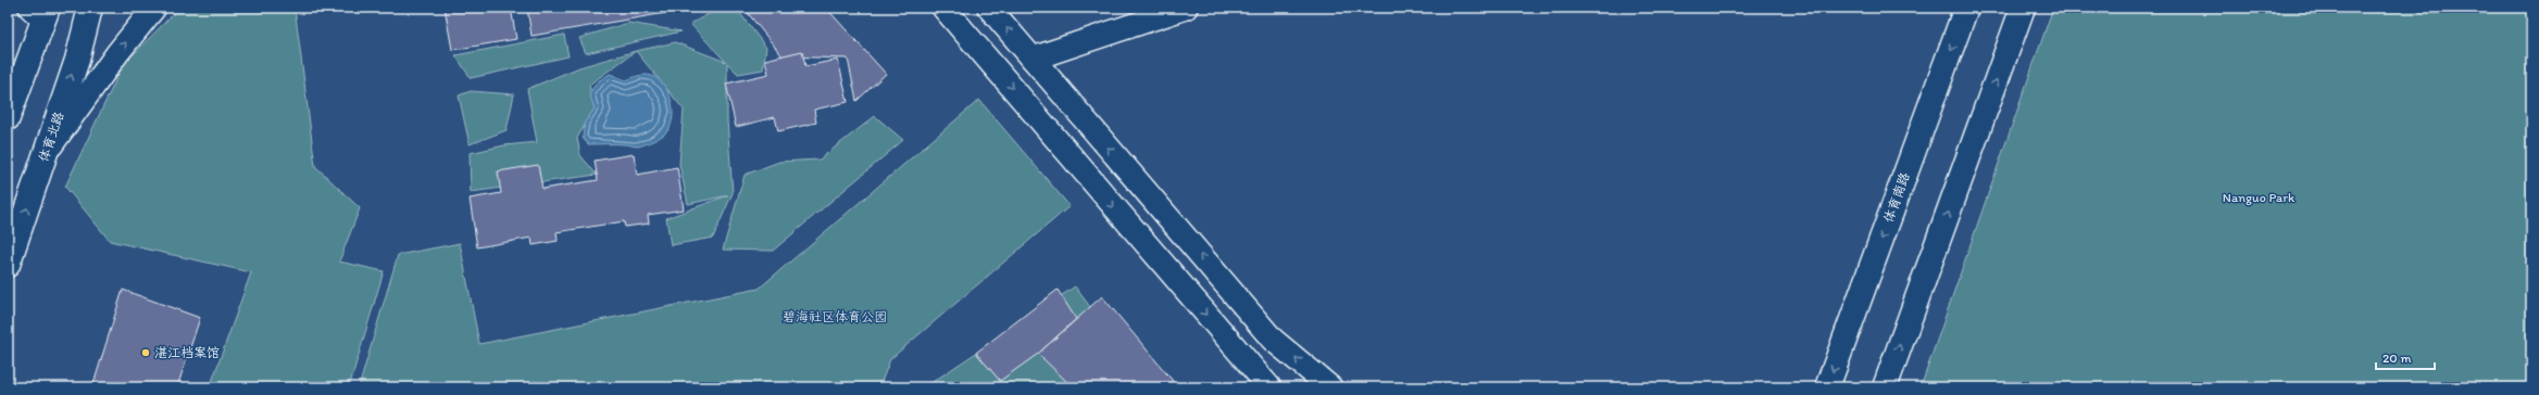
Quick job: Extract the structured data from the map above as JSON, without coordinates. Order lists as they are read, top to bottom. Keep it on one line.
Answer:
{"streets":{"main road":["体育北路","体育南路"]},"parks":["Nanguo Park","碧海社区体育公园"],"places":["湛江档案馆"],"scale_bar":"20 m"}
